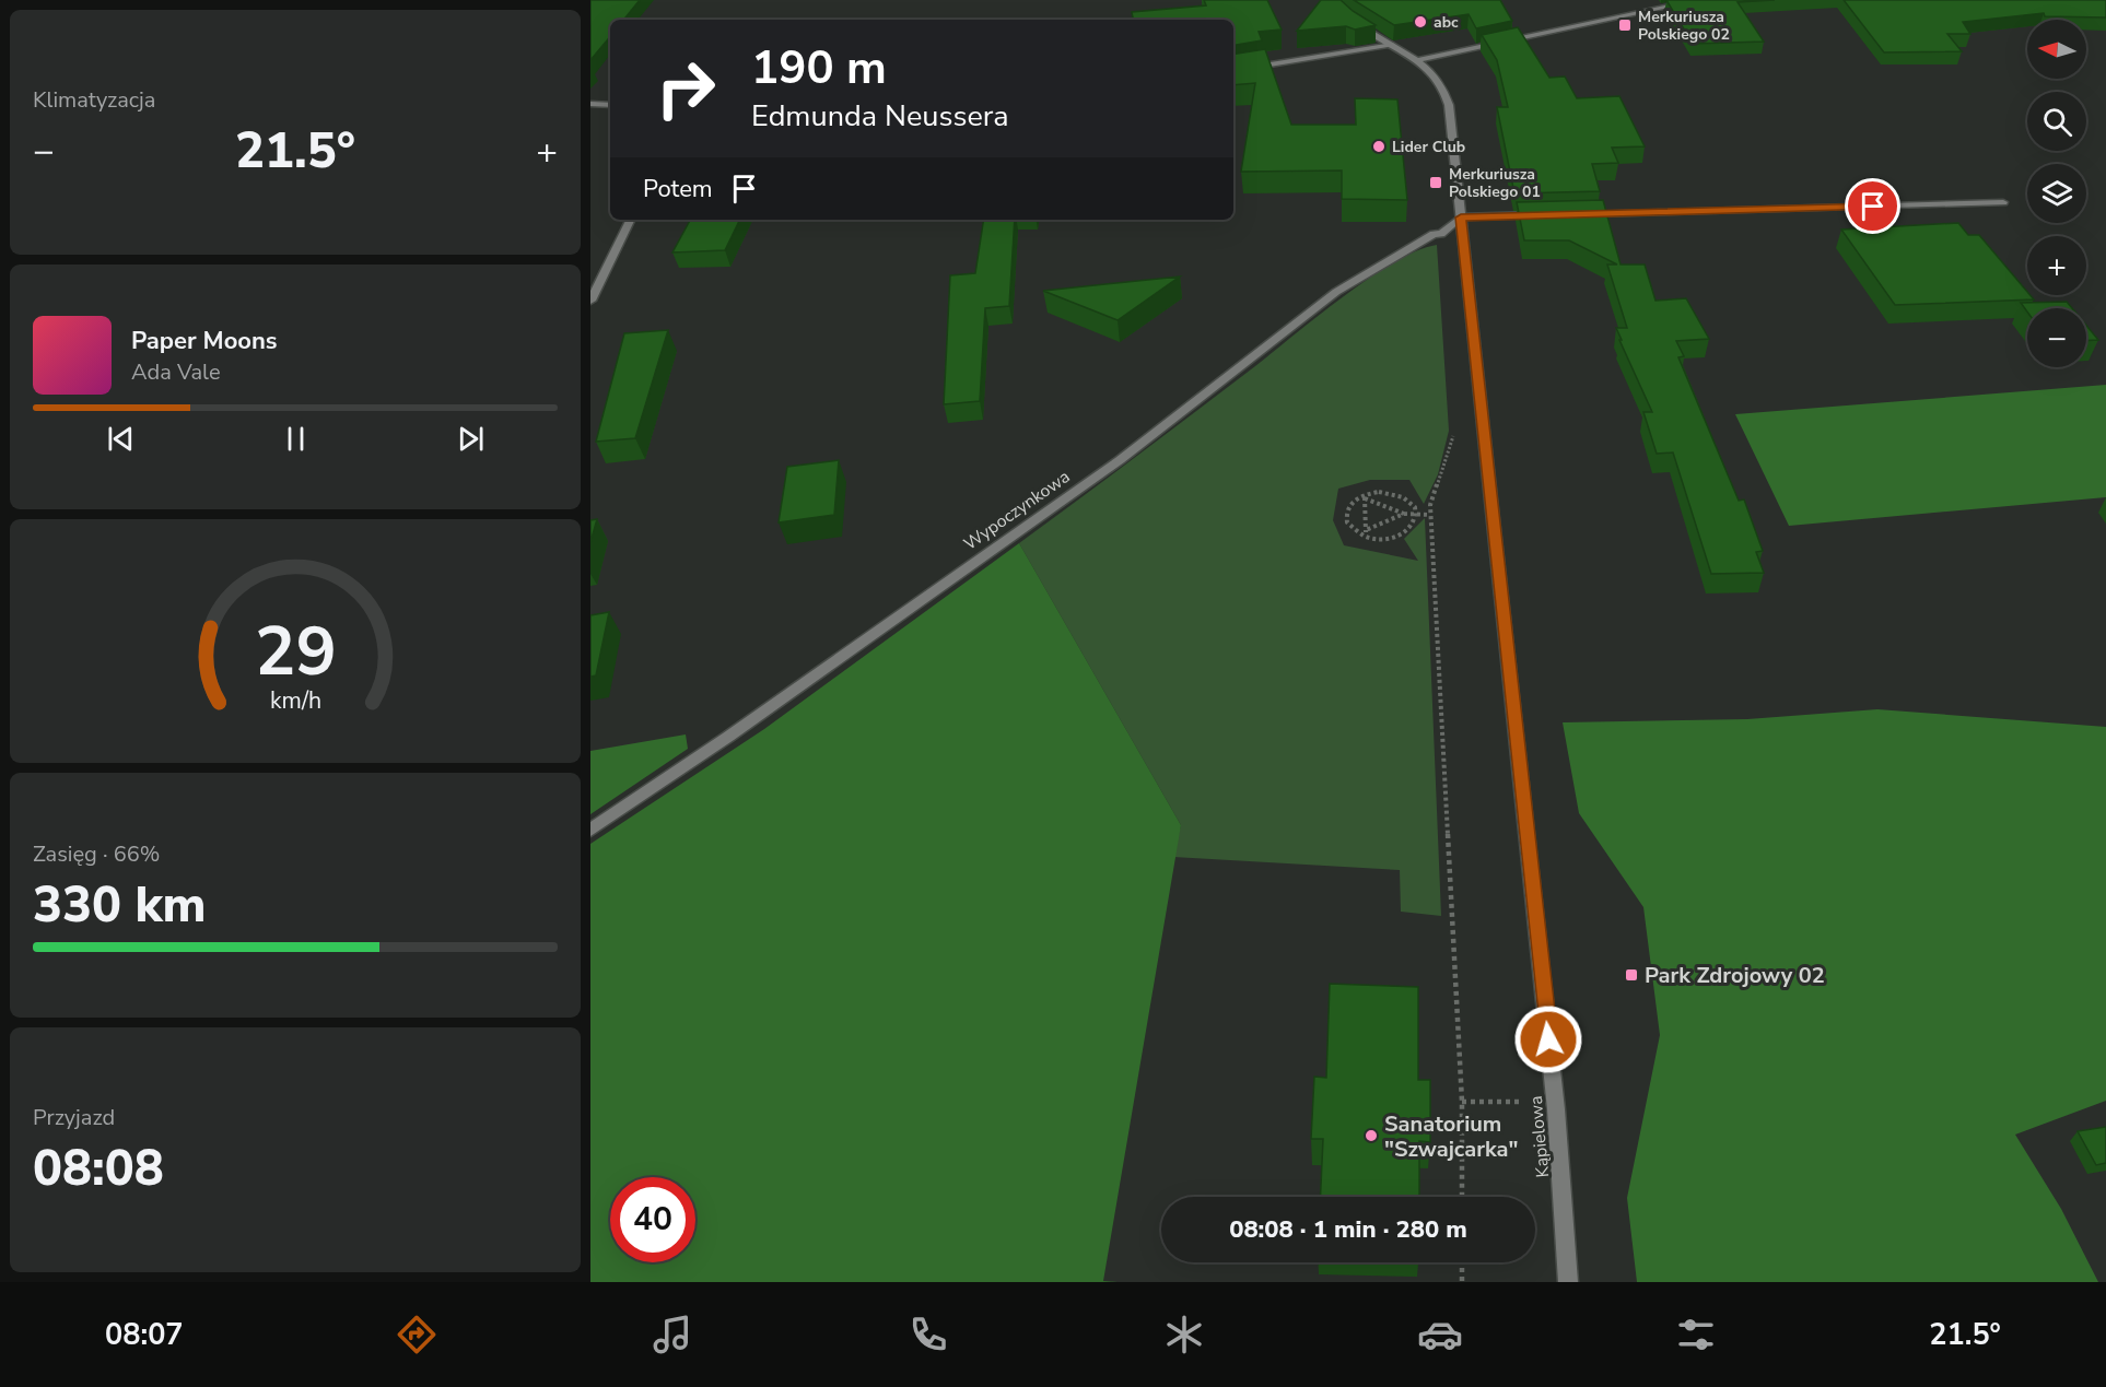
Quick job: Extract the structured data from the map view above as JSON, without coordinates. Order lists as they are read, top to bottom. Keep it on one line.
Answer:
{"streets":{"street":["Wypoczynkowa","Kąpielowa"]},"crossings":[["Wypoczynkowa","Kąpielowa"]],"places":{"other":["abc","Lider Club","Sanatorium \"Szwajcarka\""],"transit":["Merkuriusza Polskiego 02","Merkuriusza Polskiego 01","Park Zdrojowy 02"]},"north":"left","page":{"tile":["Klimatyzacja",["Zasięg · 66%","330 km"],["Przyjazd","08:08"]],"map_buttons":["+","−"],"turn":["190 m","Edmunda Neussera"],"heat":["−","21.5°","+"],"then":"Potem","song":["Paper Moons","Ada Vale"],"limit":"40","trip":"08:08 · 1 min · 280 m","tabs":["08:07","21.5°"],"gauge":["29","km/h"]}}
